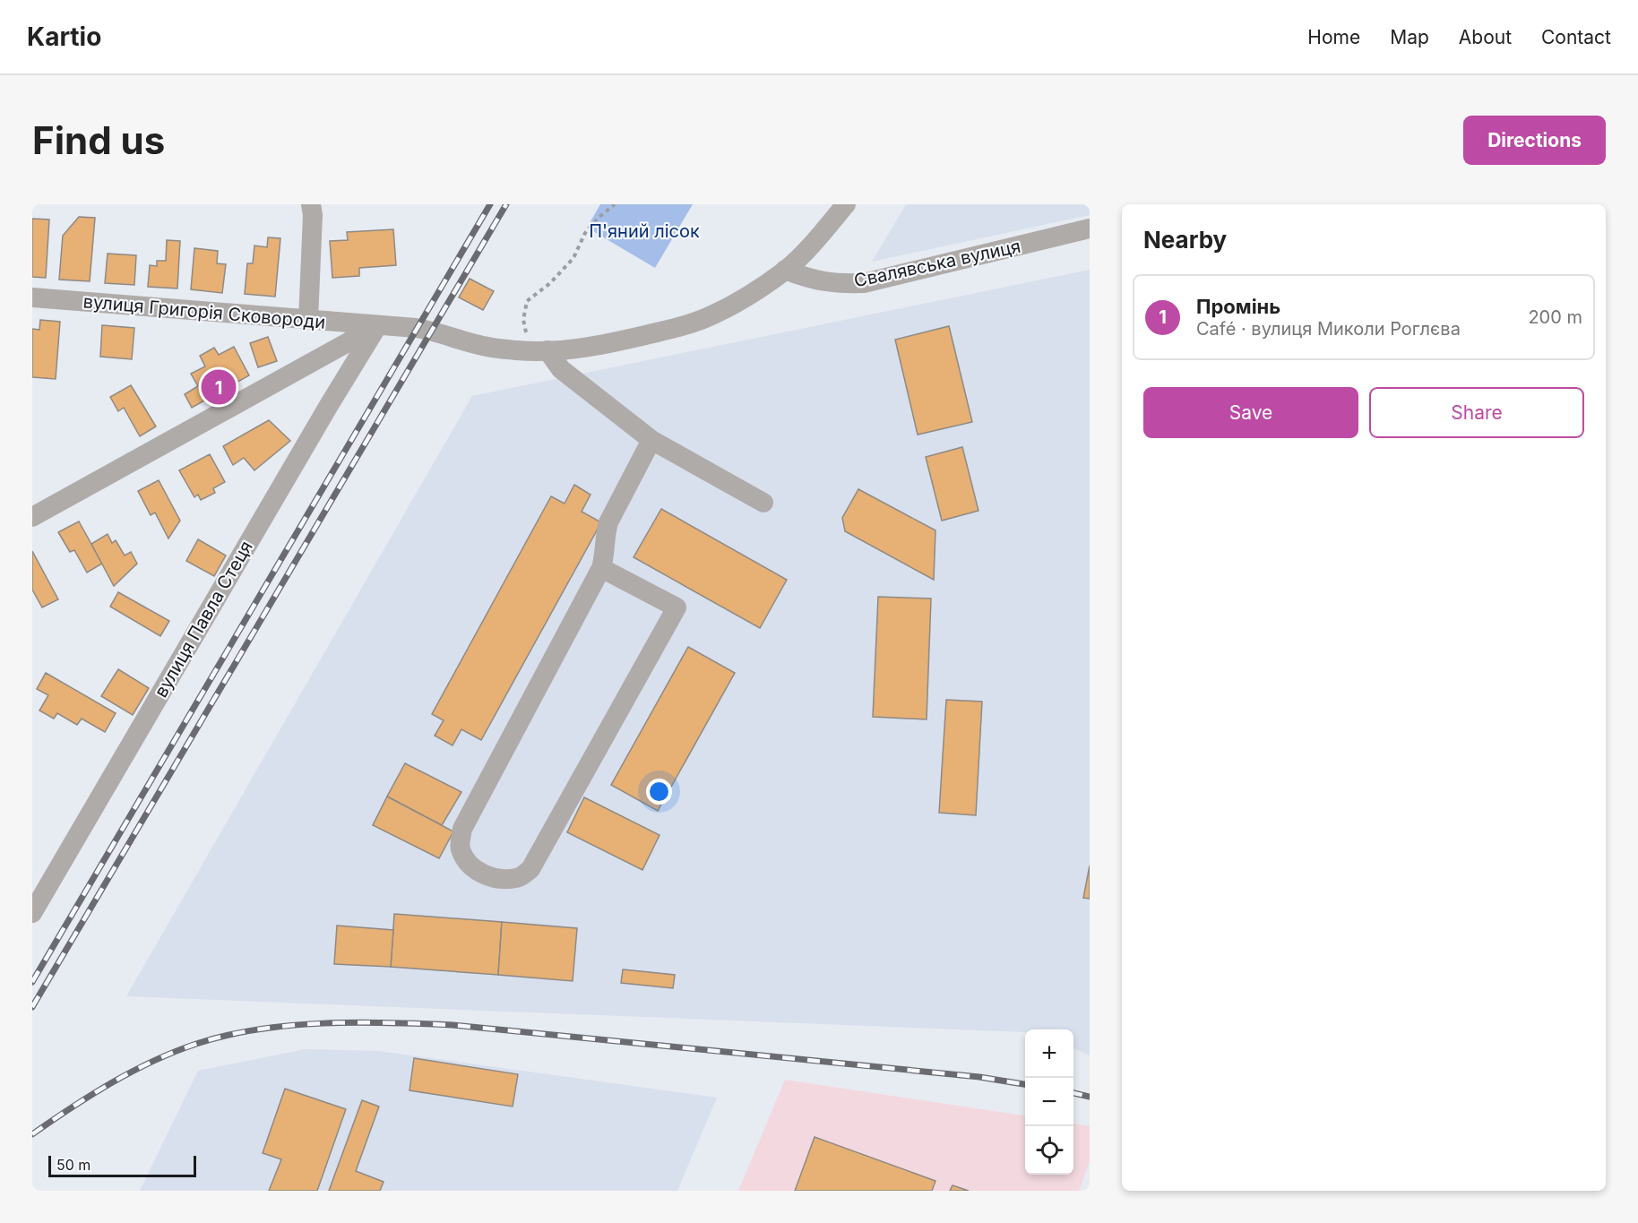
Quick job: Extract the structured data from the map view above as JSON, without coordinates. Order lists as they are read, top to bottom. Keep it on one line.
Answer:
{"streets":{"street":["Свалявська вулиця","вулиця Григорія Сковороди","вулиця Павла Стеця"]},"crossings":[["вулиця Григорія Сковороди","вулиця Павла Стеця"]],"parks":["П'яний лісок"],"scale_bar":"50 m","page":{"header":"Kartio","nav":["Home","Map","About","Contact"],"buttons":["Directions",["Save","Share"]],"title":"Find us","heading":"Nearby","list":[{"mark":"1","name":"Промінь","note":"Café · вулиця Миколи Роглєва","value":"200 m"}],"pins":"1","map_buttons":["+","−"],"scale":"50 m"}}
